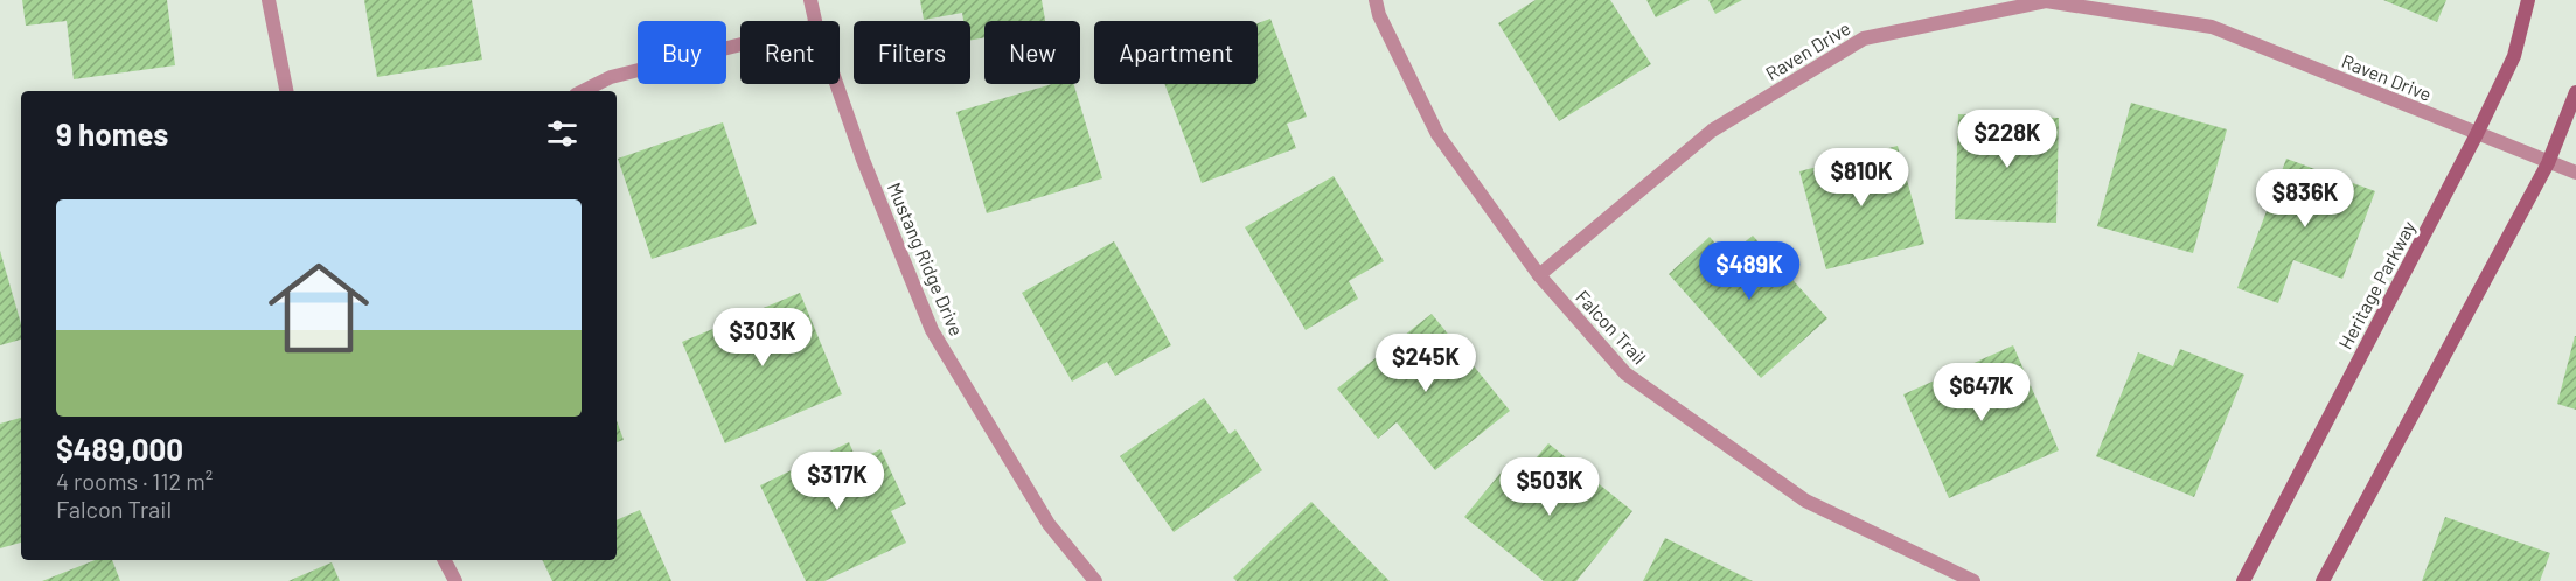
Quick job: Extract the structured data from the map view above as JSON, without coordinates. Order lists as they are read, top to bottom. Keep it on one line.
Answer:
{"streets":{"main road":["Heritage Parkway"],"street":["Raven Drive","Mustang Ridge Drive","Falcon Trail"]},"crossings":[["Raven Drive","Heritage Parkway"],["Raven Drive","Falcon Trail"]],"page":{"chip":["Buy","Rent","Filters","New","Apartment"],"heading":"9 homes","price":["$228K","$810K","$836K","$489K","$303K","$245K","$647K","$317K","$503K"],"list":[{"name":"$489,000","note":"4 rooms · 112 m² · Falcon Trail"}]}}
